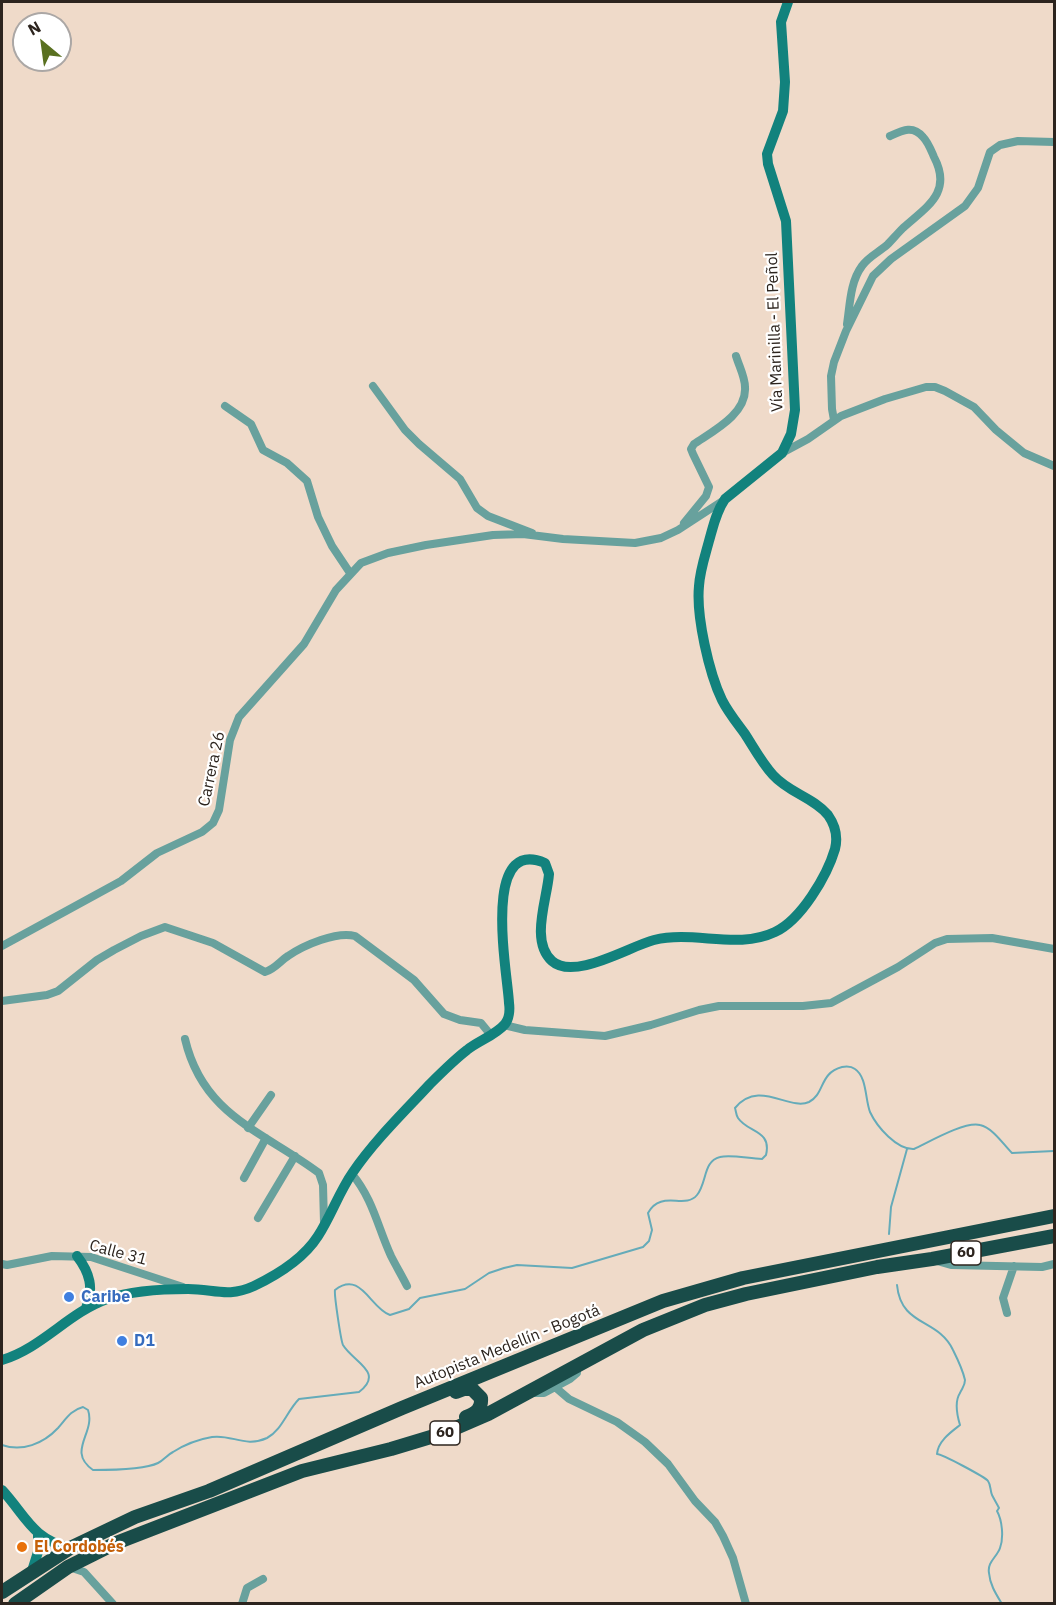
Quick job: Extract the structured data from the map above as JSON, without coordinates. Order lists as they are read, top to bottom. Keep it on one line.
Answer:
{"streets":{"highway":["60","Autopista Medellín - Bogotá"],"main road":["Vía Marinilla - El Peñol"],"street":["Carrera 26","Calle 31"]},"places":["Caribe","D1","El Cordobés"],"north":"top left"}
